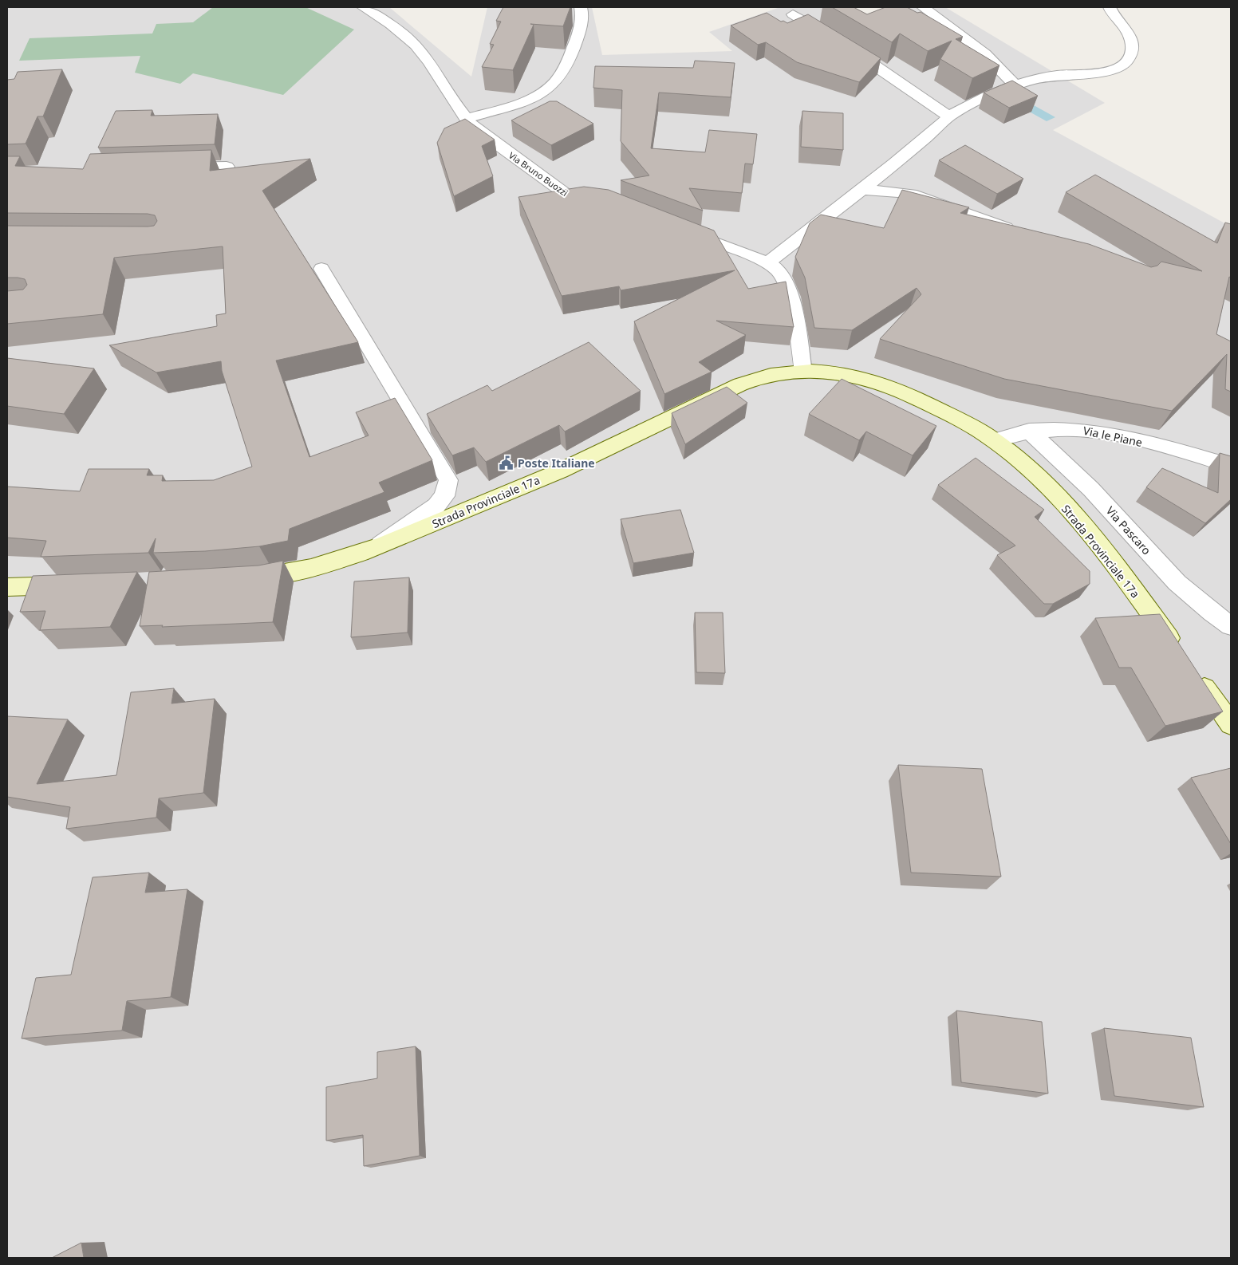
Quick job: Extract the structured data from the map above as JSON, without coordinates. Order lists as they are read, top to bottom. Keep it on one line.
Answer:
{"streets":{"main road":["Strada Provinciale 17a"],"street":["Via Bruno Buozzi","Via le Piane","Via Pascaro"]},"crossings":[["Via le Piane","Strada Provinciale 17a"],["Via le Piane","Via Pascaro"]],"places":{"public building":["Poste Italiane"]}}
